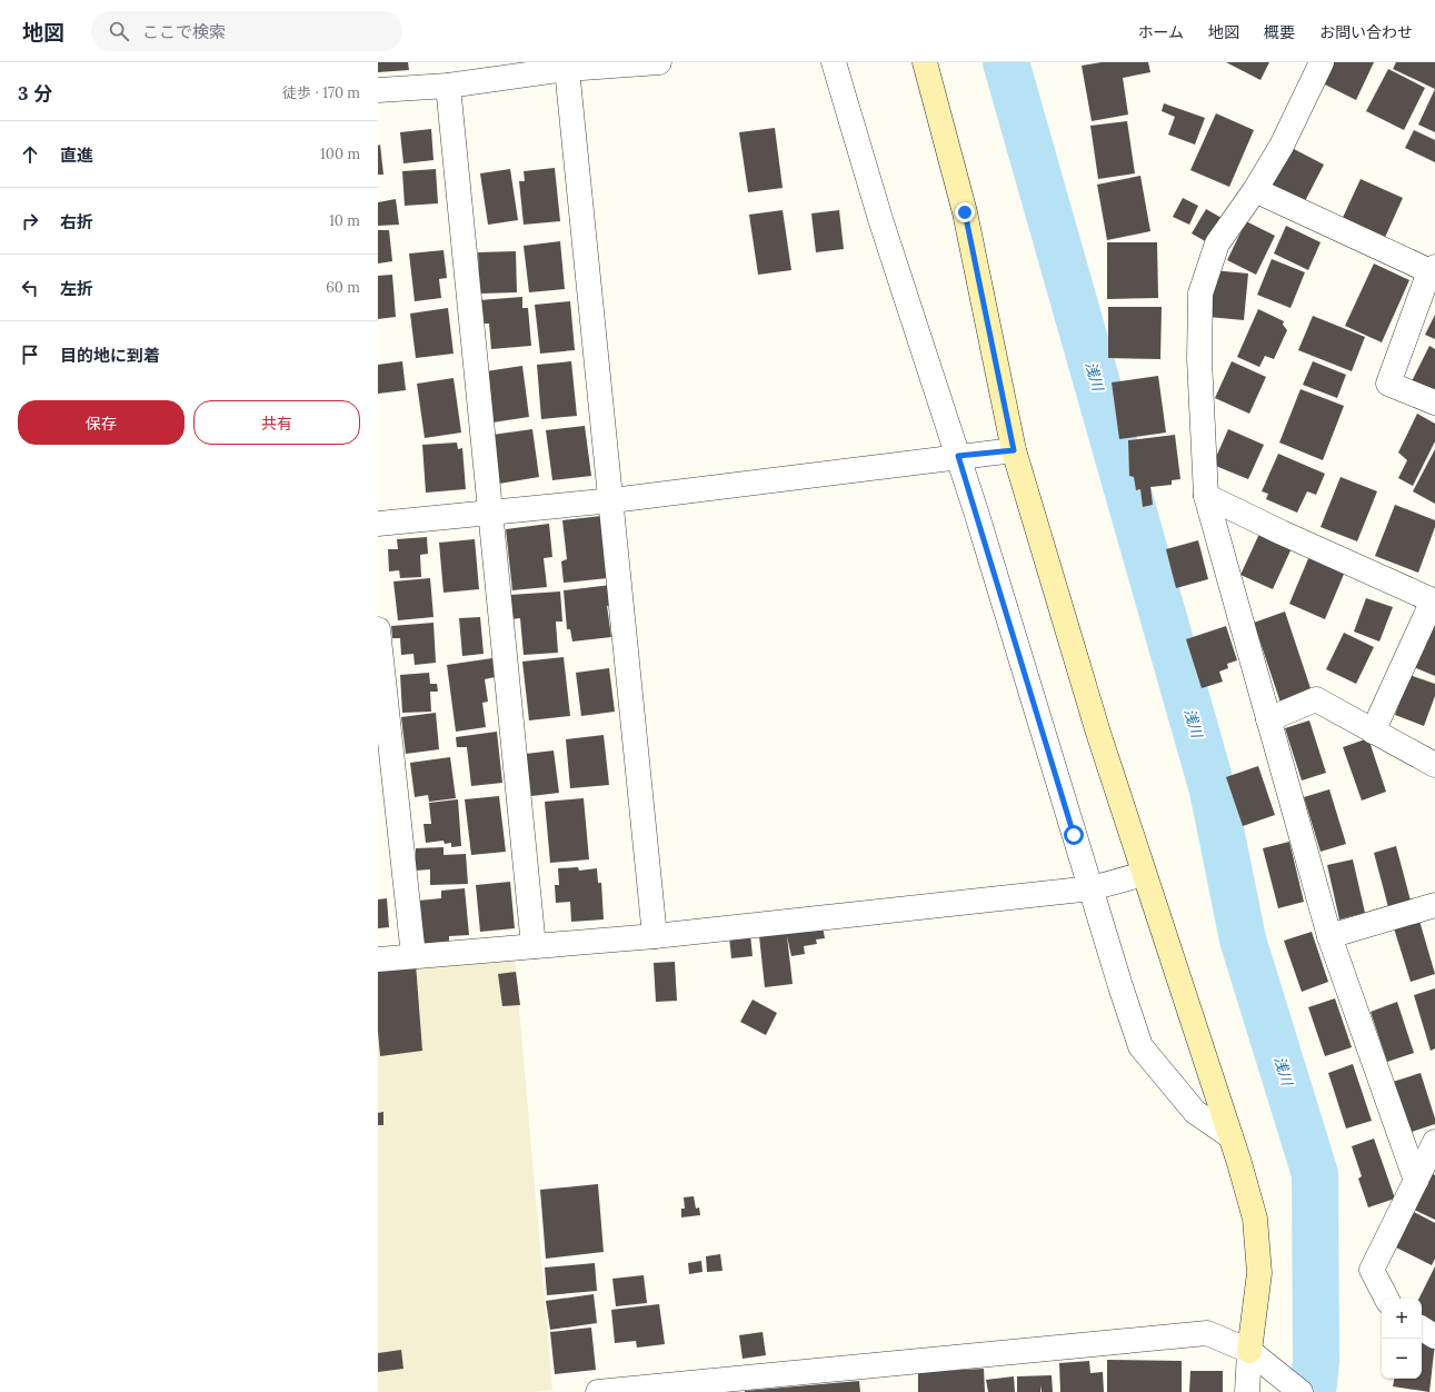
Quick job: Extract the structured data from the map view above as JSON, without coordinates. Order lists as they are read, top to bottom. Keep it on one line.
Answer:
{"water":["浅川"],"page":{"header":"地図","search":"ここで検索","nav":["ホーム","地図","概要","お問い合わせ"],"heading":["3 分","徒歩 · 170 m"],"list":[["直進","100 m"],["右折","10 m"],["左折","60 m"],"目的地に到着"],"buttons":["保存","共有"],"map_buttons":["+","−"]}}
